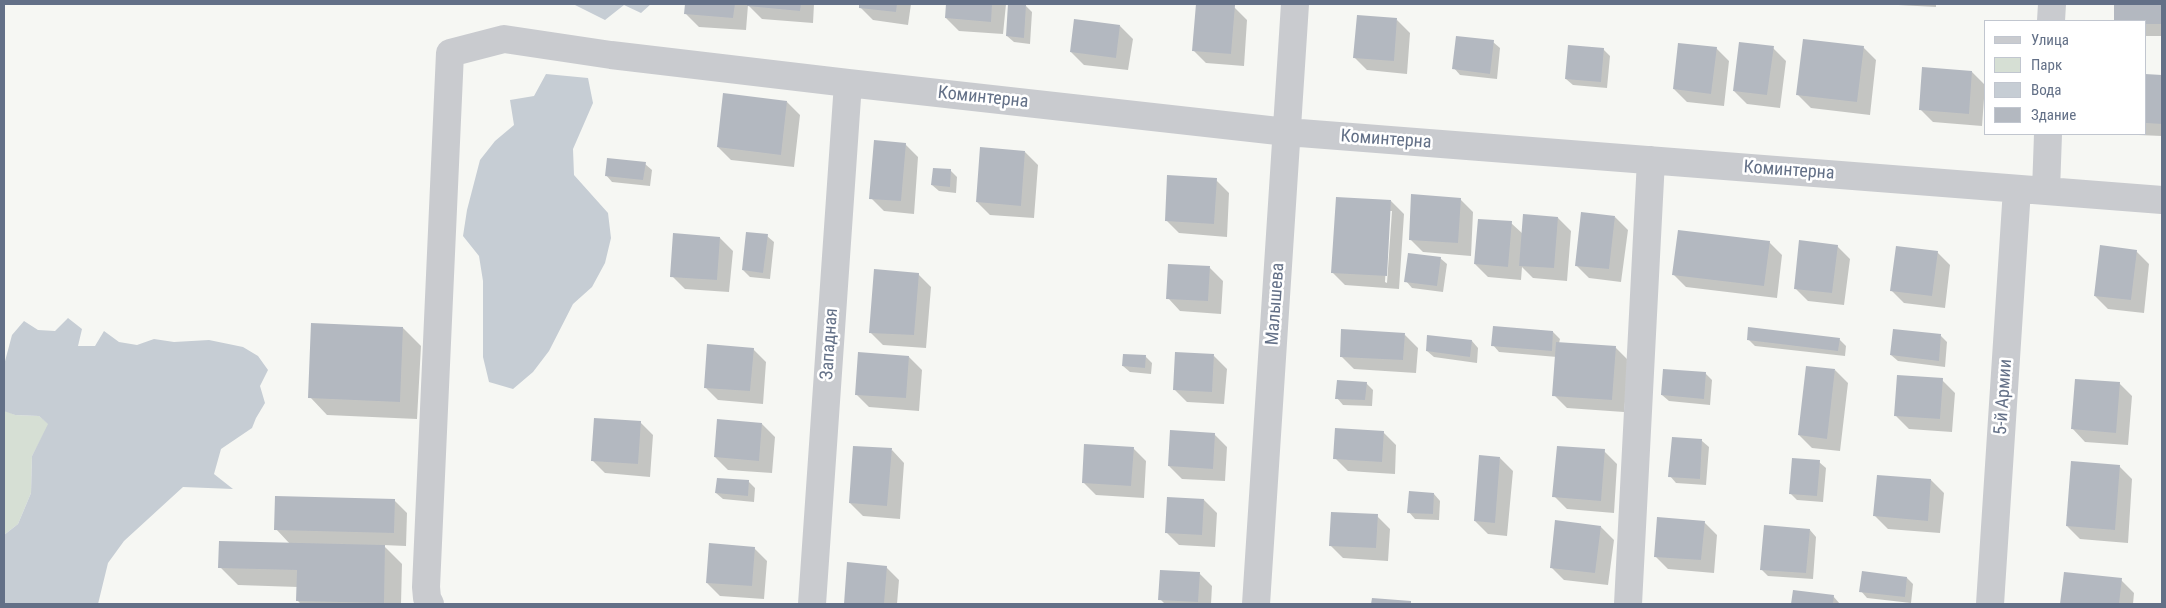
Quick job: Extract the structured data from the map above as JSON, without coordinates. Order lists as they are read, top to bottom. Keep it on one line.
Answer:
{"streets":{"street":["Коминтерна","Малышева","Западная","5-й Армии"]},"crossings":[["Коминтерна","Малышева"],["Коминтерна","Западная"],["Коминтерна","5-й Армии"]],"legend":["Улица","Парк","Вода","Здание"]}
